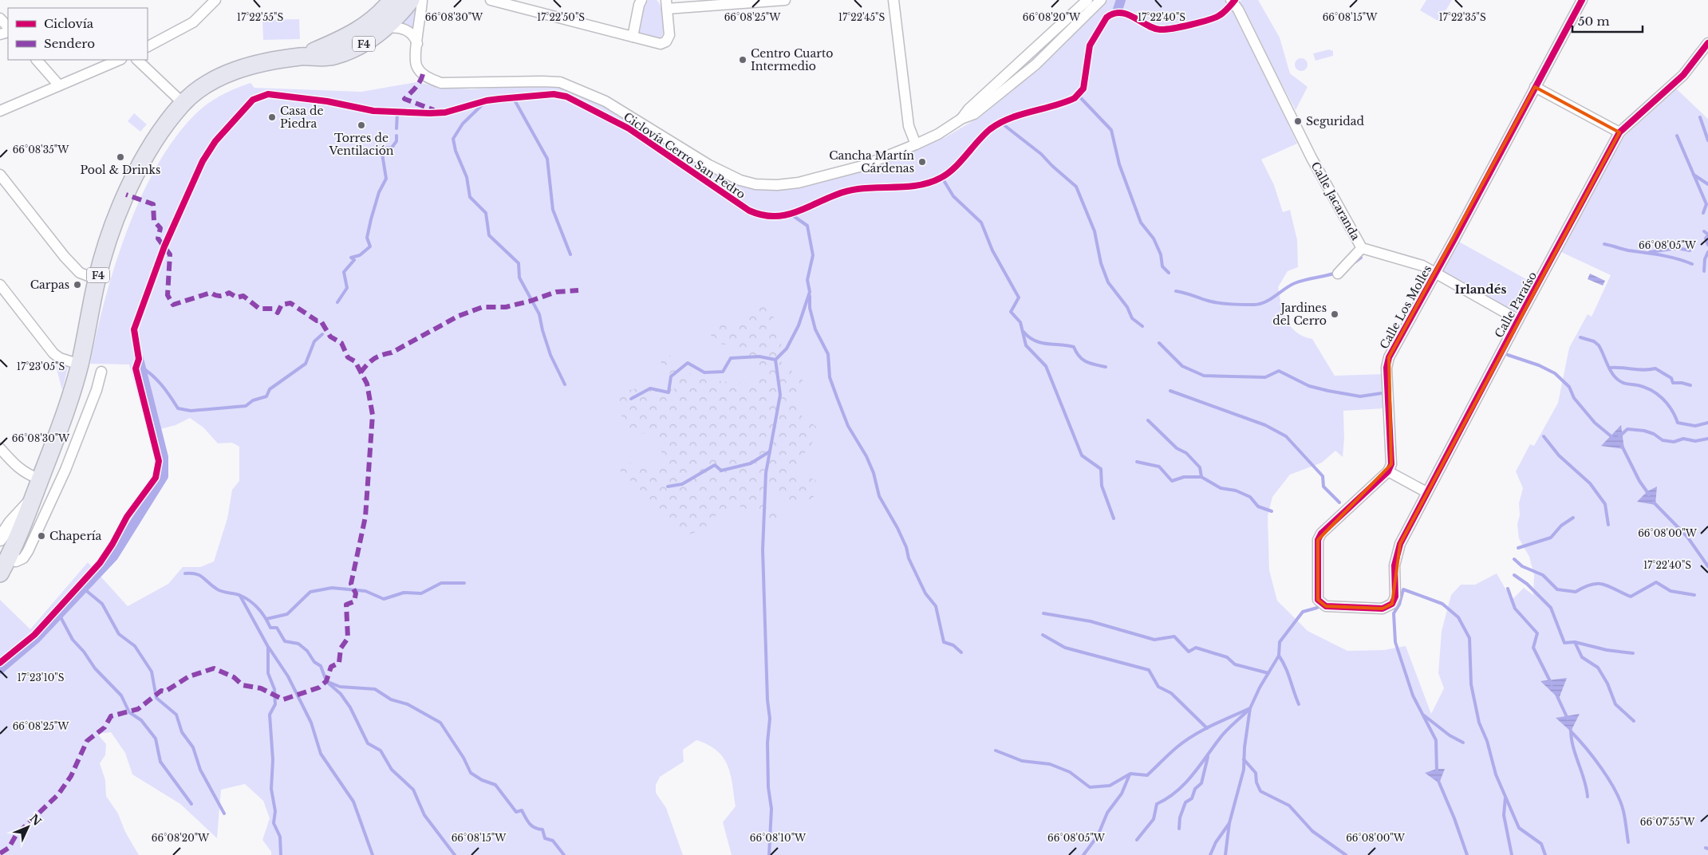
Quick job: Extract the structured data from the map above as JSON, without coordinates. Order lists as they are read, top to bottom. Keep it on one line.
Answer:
{"streets":{"highway":["F4"],"street":["Calle Jacaranda","Calle Paraíso","Calle Los Molles"],"cycle path":["Ciclovía Cerro San Pedro"]},"crossings":[["Calle Jacaranda","Calle Paraíso"],["Calle Jacaranda","Calle Los Molles"],["Calle Paraíso","Calle Los Molles"]],"districts":["Irlandés"],"places":["Centro Cuarto Intermedio","Casa de Piedra","Seguridad","Torres de Ventilación","Pool & Drinks","Cancha Martín Cárdenas","Carpas","Jardines del Cerro","Chapería"],"legend":["Ciclovía","Sendero"],"scale_bar":"50 m","north":"top right","coordinates":["66°08'30\"W","66°08'25\"W","66°08'20\"W","66°08'15\"W","17°22'35\"S","17°22'55\"S","17°22'50\"S","17°22'45\"S","17°22'40\"S","66°08'35\"W","66°08'05\"W","17°23'05\"S","66°08'00\"W","17°23'10\"S","66°07'55\"W","66°08'10\"W"]}
